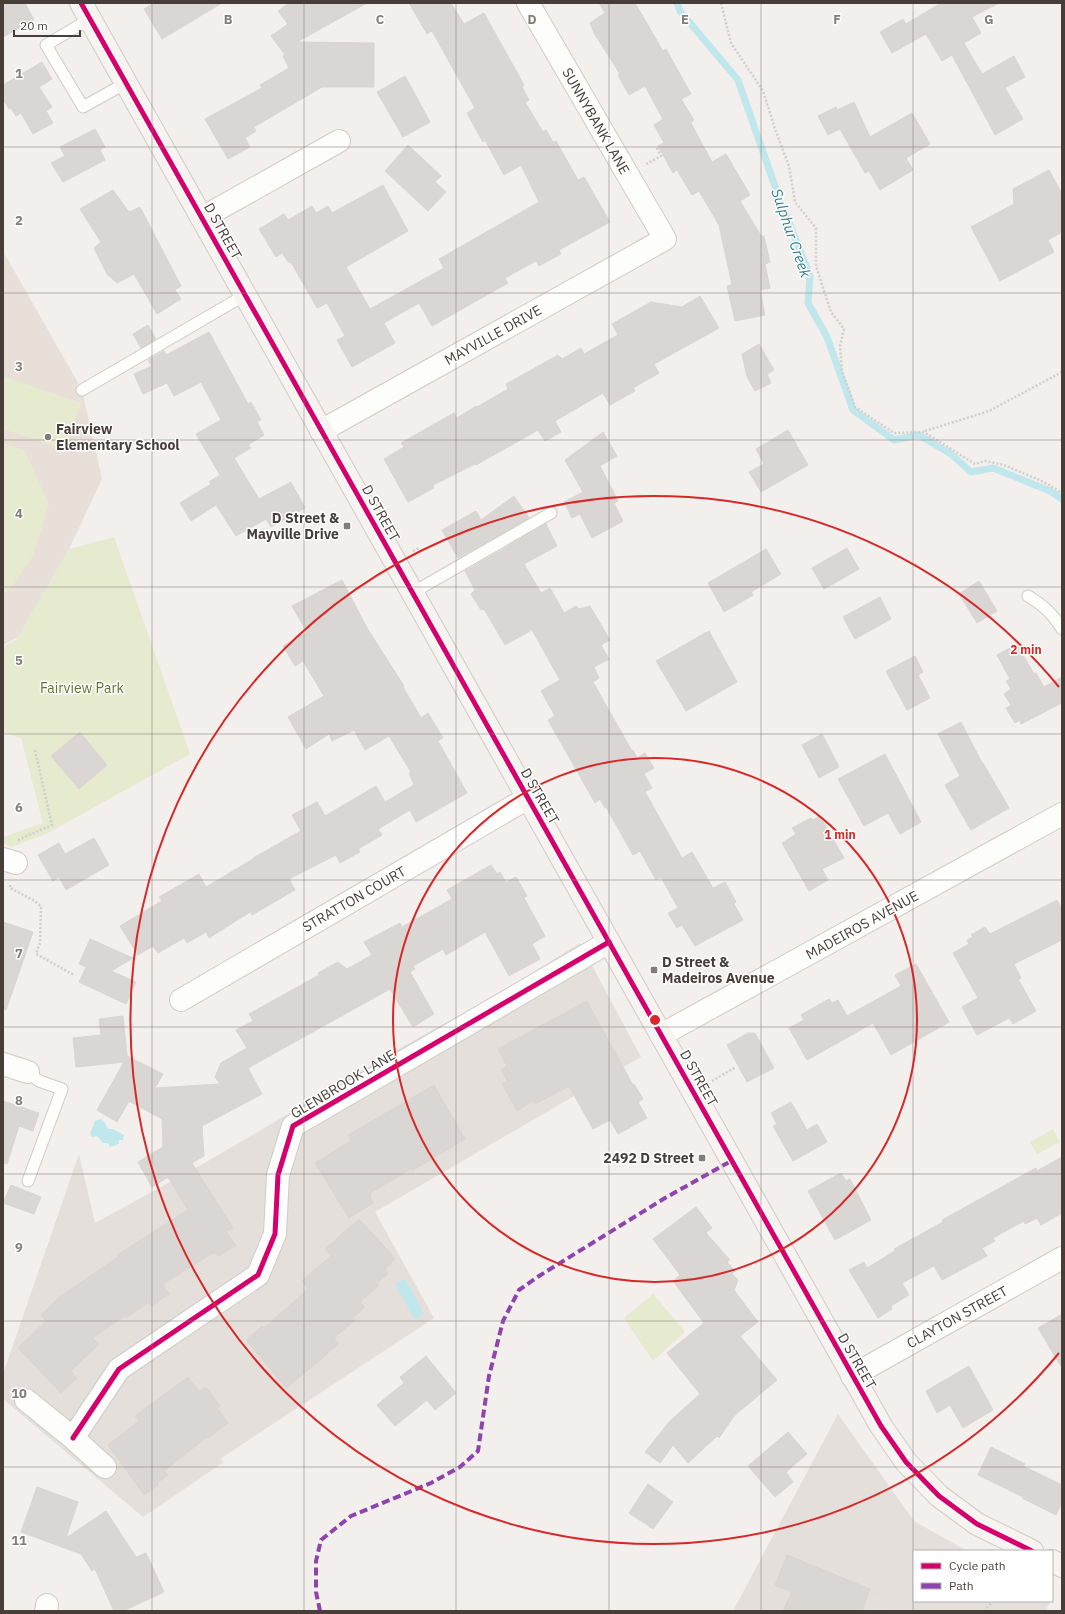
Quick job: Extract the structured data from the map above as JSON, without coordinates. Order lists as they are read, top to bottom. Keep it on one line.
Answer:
{"streets":{"main road":["D STREET"],"street":["SUNNYBANK LANE","MAYVILLE DRIVE","STRATTON COURT","MADEIROS AVENUE","GLENBROOK LANE","CLAYTON STREET"]},"crossings":[["SUNNYBANK LANE","MAYVILLE DRIVE"],["D STREET","MAYVILLE DRIVE"],["D STREET","STRATTON COURT"],["D STREET","MADEIROS AVENUE"],["D STREET","GLENBROOK LANE"],["D STREET","CLAYTON STREET"]],"water":["Sulphur Creek"],"parks":["Fairview Park"],"places":{"other":["Fairview Elementary School"],"transit":["D Street & Mayville Drive","D Street & Madeiros Avenue","2492 D Street"]},"legend":["Cycle path","Path"],"scale_bar":"20 m","grid":{"columns":["B","C","D","E","F","G"],"rows":["1","2","3","4","5","6","7","8","9","10","11"]},"rings":["2 min","1 min"]}
